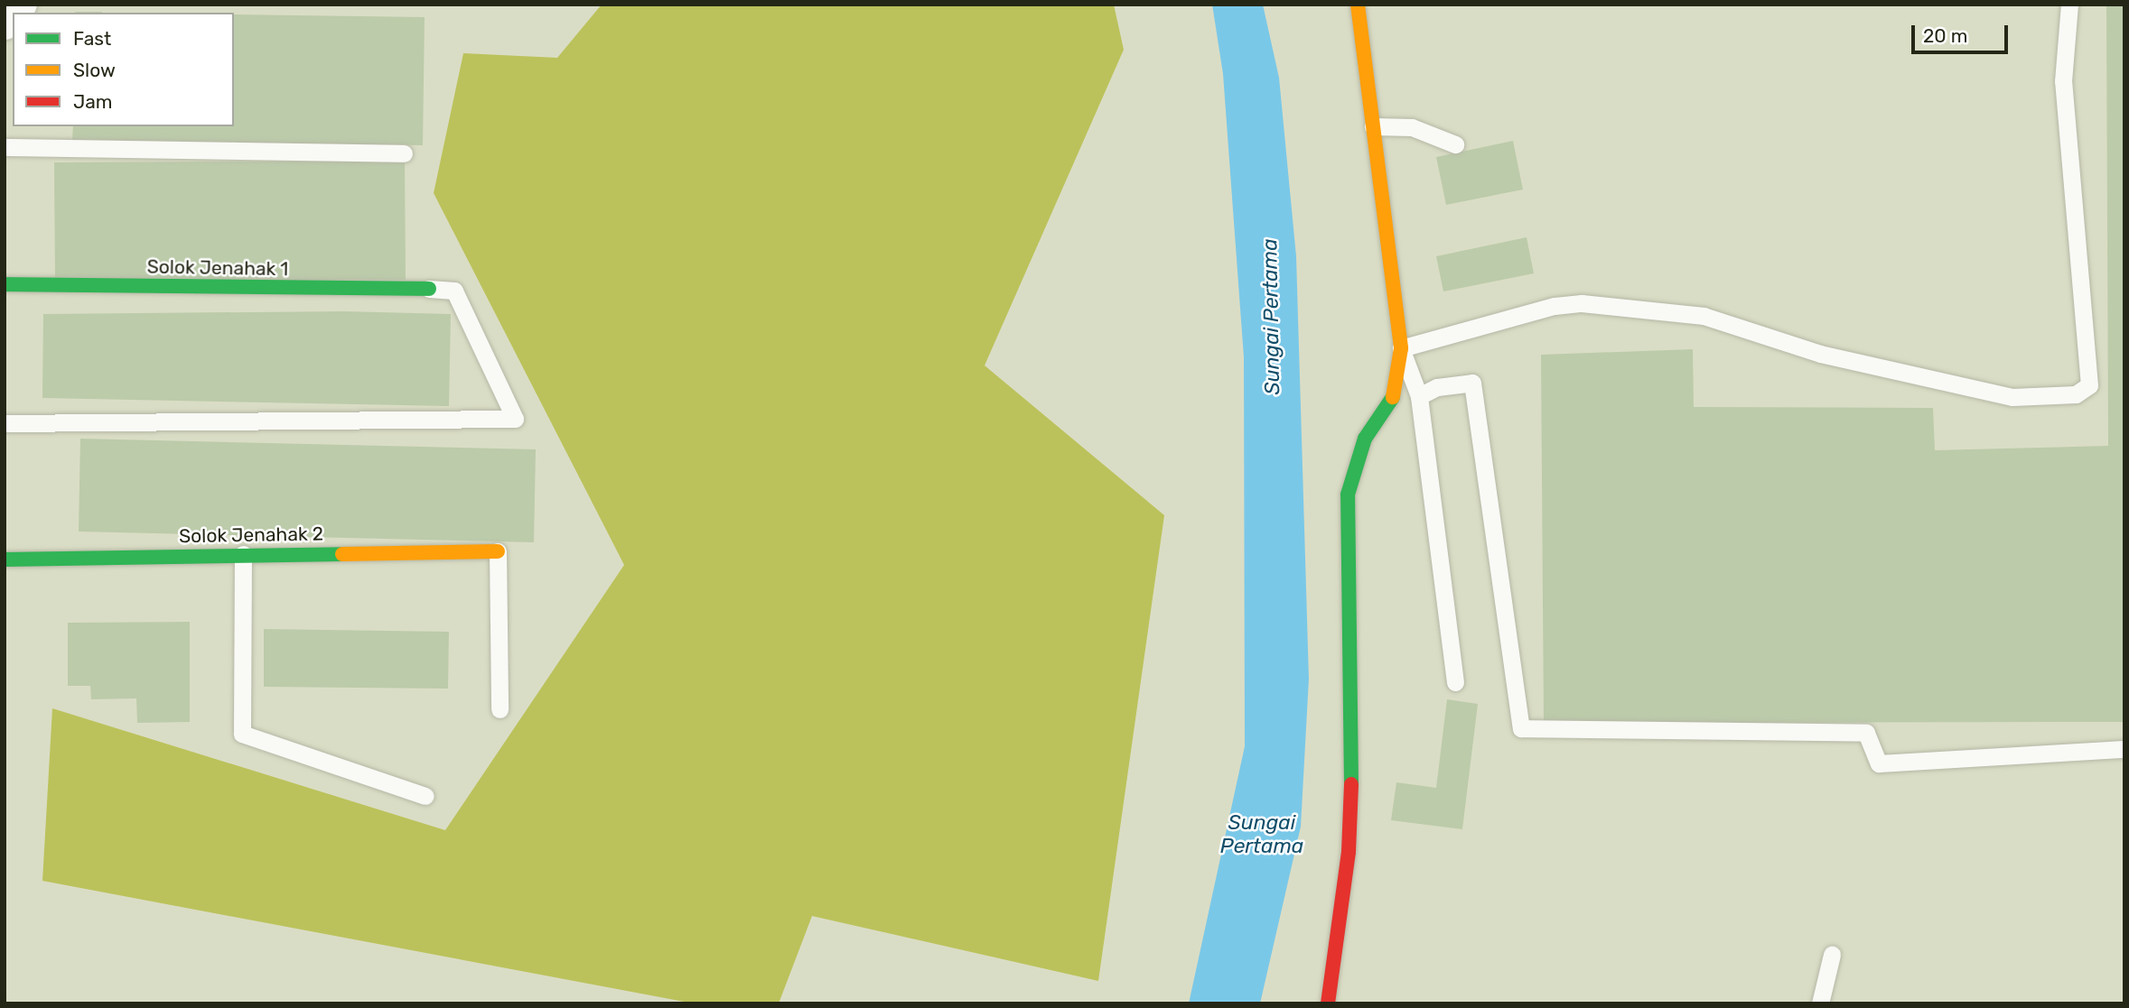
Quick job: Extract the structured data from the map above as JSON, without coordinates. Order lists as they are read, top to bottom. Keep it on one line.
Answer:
{"streets":{"street":["Solok Jenahak 1","Solok Jenahak 2"]},"water":["Sungai Pertama"],"legend":["Fast","Slow","Jam"],"scale_bar":"20 m"}
